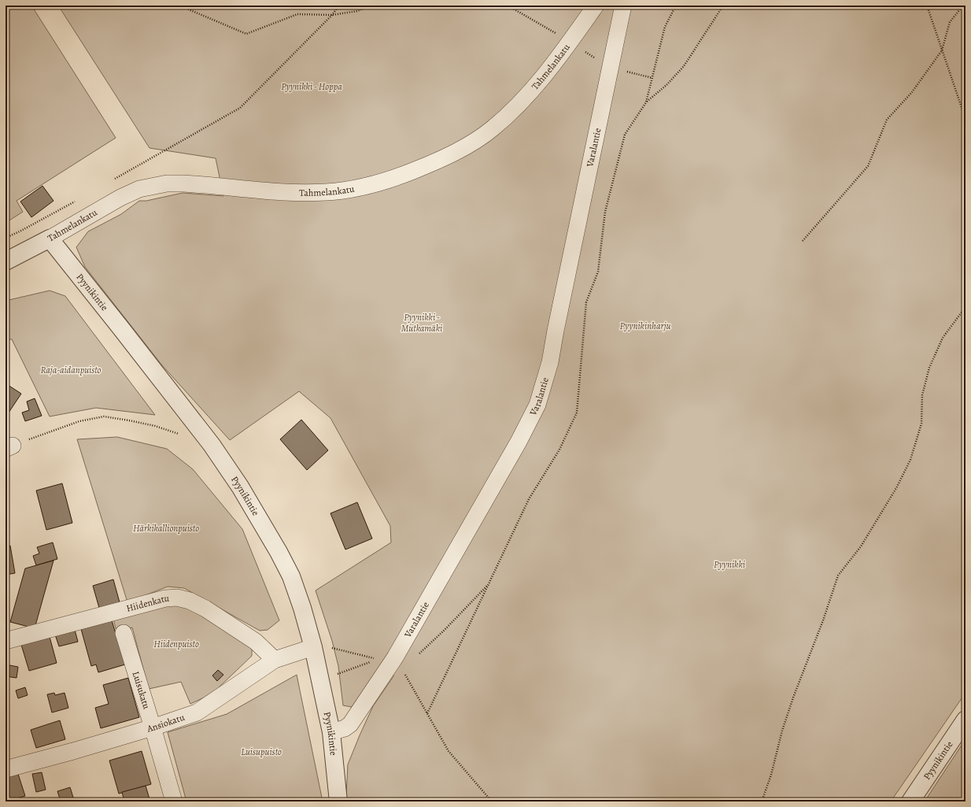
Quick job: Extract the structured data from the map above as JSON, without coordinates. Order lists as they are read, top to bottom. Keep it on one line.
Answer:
{"streets":{"street":["Tahmelankatu","Varalantie","Pyynikintie","Hiidenkatu","Luisukatu","Ansiokatu"]},"crossings":[["Tahmelankatu","Pyynikintie"],["Varalantie","Pyynikintie"],["Pyynikintie","Ansiokatu"],["Hiidenkatu","Ansiokatu"],["Luisukatu","Ansiokatu"]],"parks":["Pyynikki - Hoppa","Pyynikki - Mutkamäki","Pyynikinharju","Raja-aidanpuisto","Härkikallionpuisto","Pyynikki","Hiidenpuisto","Luisupuisto"]}
